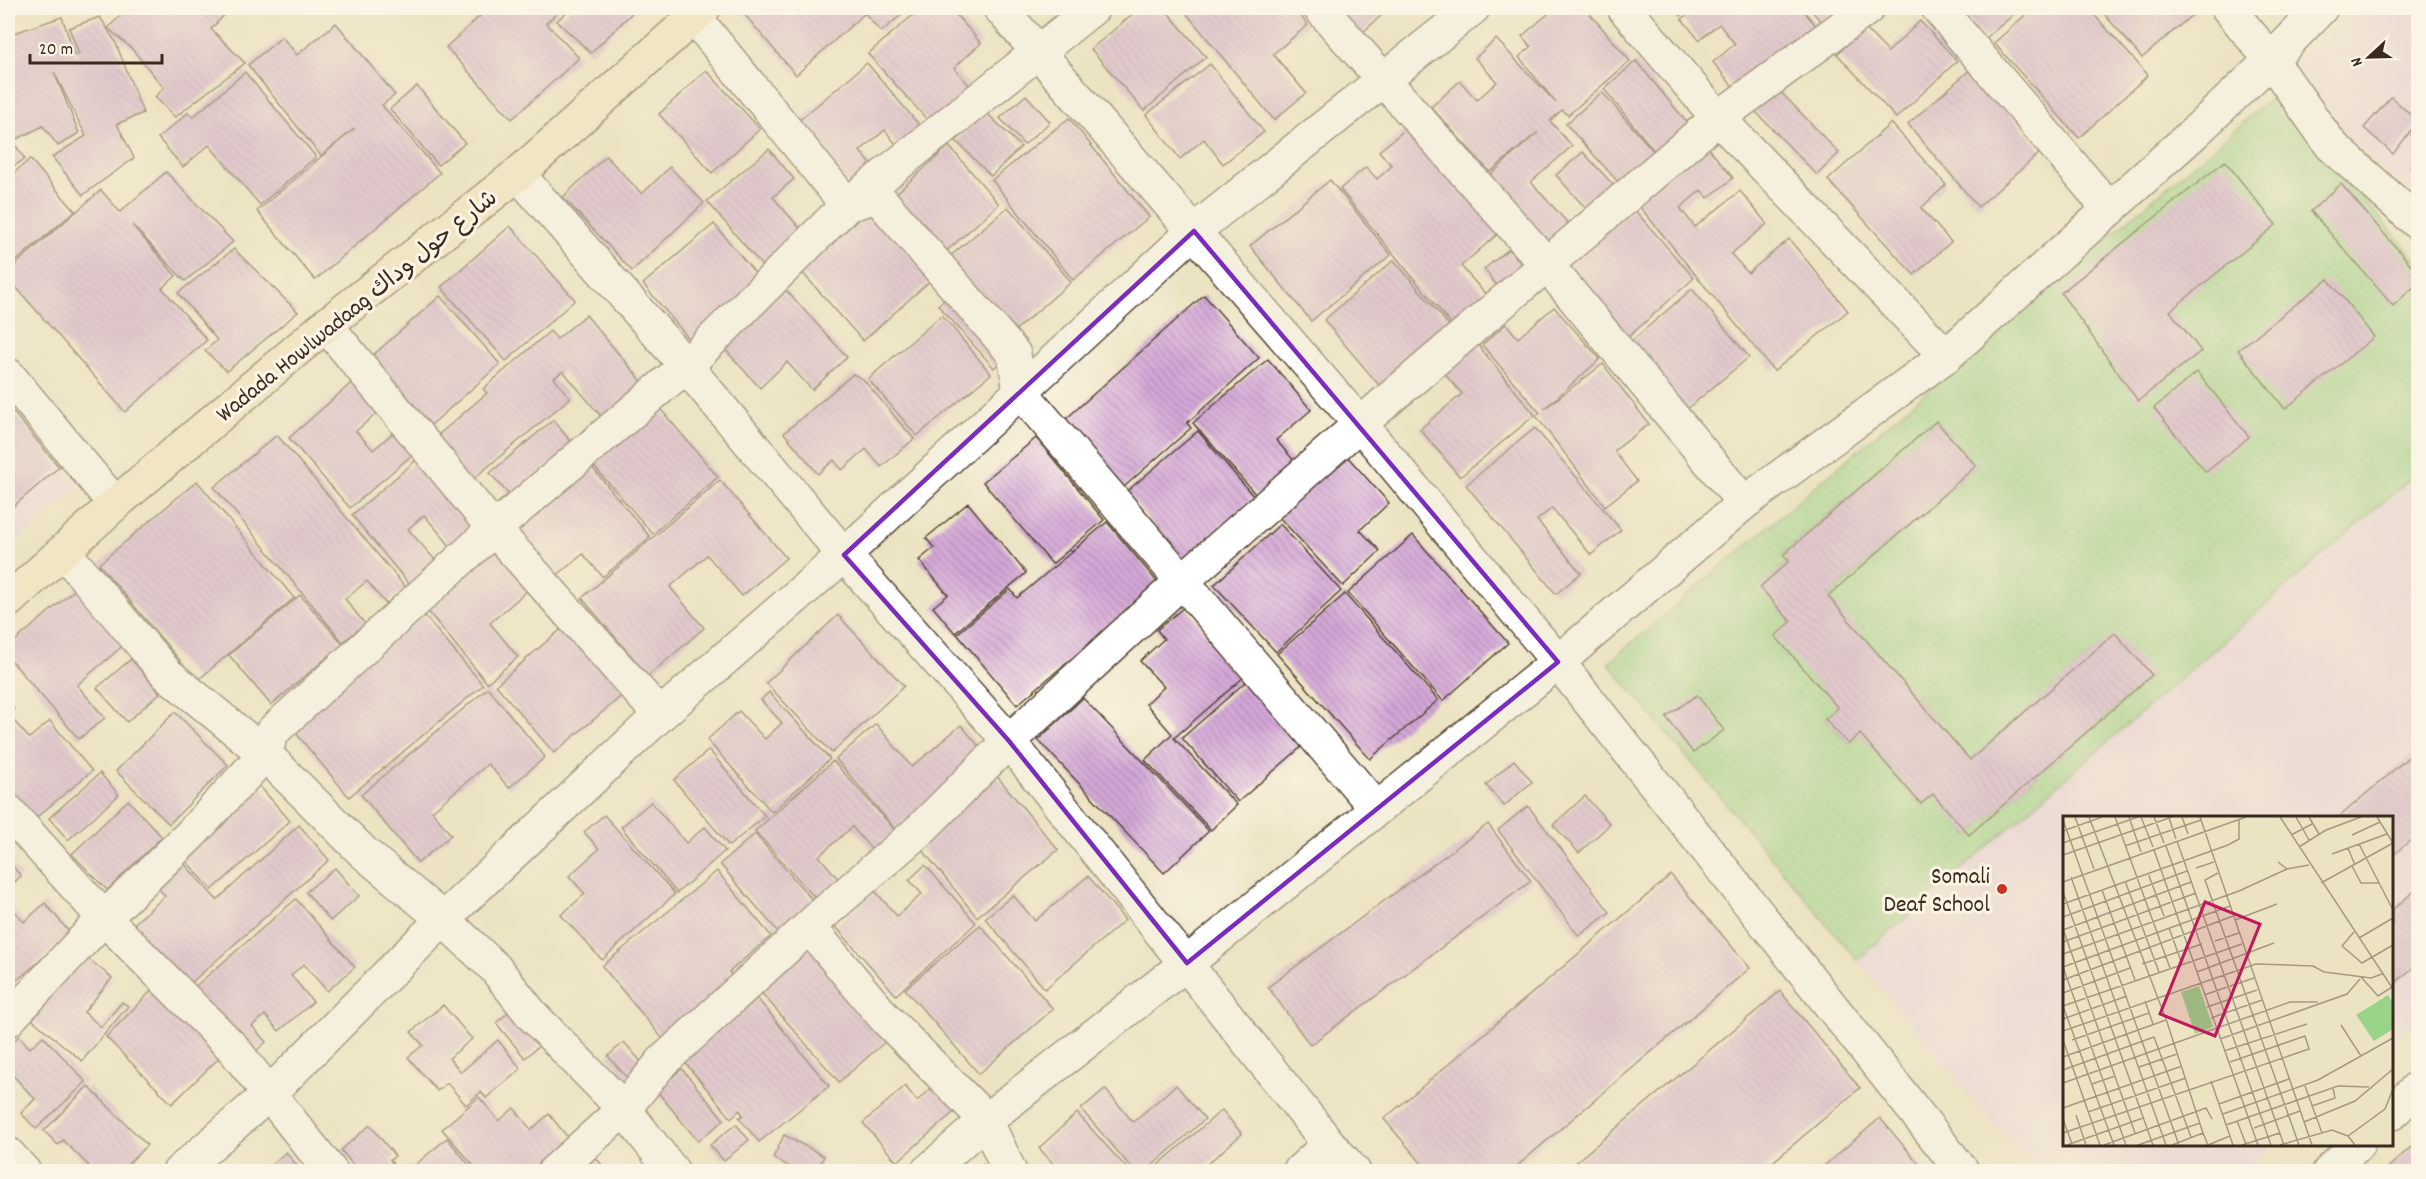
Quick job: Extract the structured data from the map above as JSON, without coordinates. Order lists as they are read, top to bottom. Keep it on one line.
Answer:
{"streets":{"street":["Wadada Howlwadaag شارع حول وداك"]},"places":["Somali Deaf School"],"scale_bar":"20 m","north":"left"}
